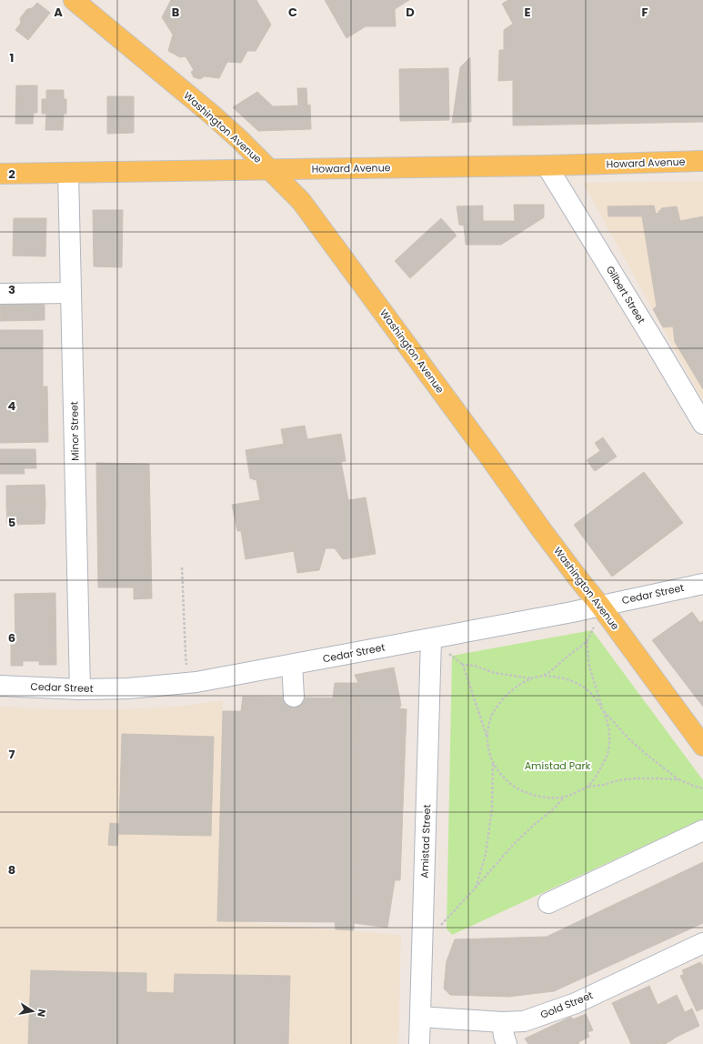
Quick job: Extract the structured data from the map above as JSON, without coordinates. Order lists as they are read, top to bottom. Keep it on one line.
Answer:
{"streets":{"main road":["Washington Avenue","Howard Avenue"],"street":["Gilbert Street","Minor Street","Cedar Street","Amistad Street","Gold Street"]},"crossings":[["Washington Avenue","Howard Avenue"],["Washington Avenue","Cedar Street"],["Howard Avenue","Gilbert Street"],["Howard Avenue","Minor Street"],["Minor Street","Cedar Street"],["Cedar Street","Amistad Street"],["Amistad Street","Gold Street"]],"parks":["Amistad Park"],"north":"right","grid":{"columns":["A","B","C","D","E","F"],"rows":["1","2","3","4","5","6","7","8"]}}
